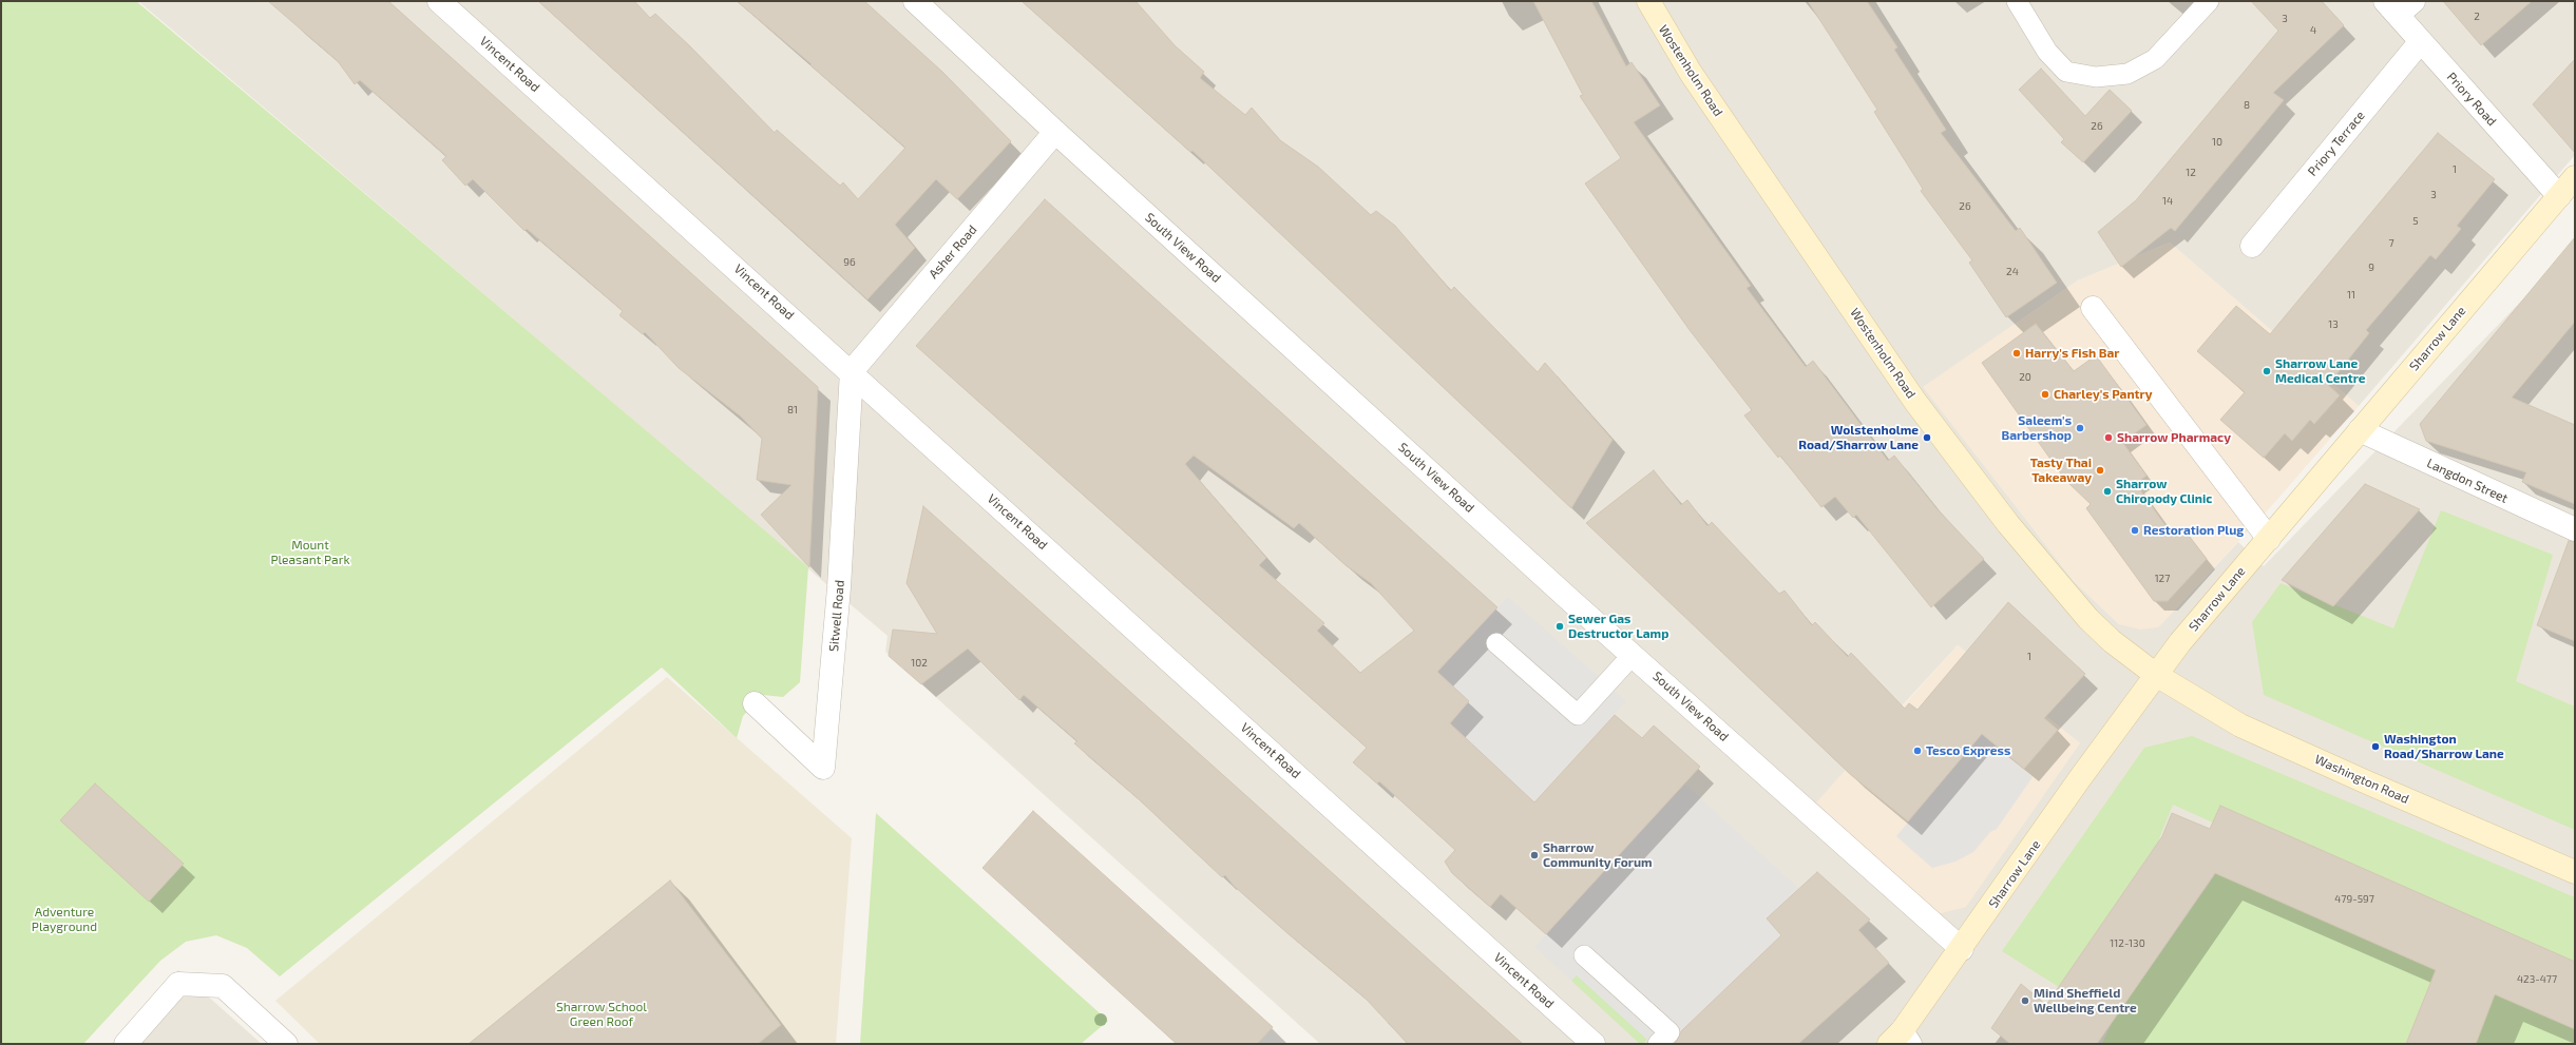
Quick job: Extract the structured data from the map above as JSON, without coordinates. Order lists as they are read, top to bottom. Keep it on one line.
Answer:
{"streets":{"street":["Vincent Road","Wostenholm Road","Priory Road","Priory Terrace","South View Road","Asher Road","Sharrow Lane","Langdon Street","Sitwell Road","Washington Road"]},"crossings":[["Vincent Road","Asher Road"],["Vincent Road","Sitwell Road"],["Wostenholm Road","Sharrow Lane"],["Wostenholm Road","Washington Road"],["Priory Road","Priory Terrace"],["Priory Road","Sharrow Lane"],["South View Road","Asher Road"],["South View Road","Sharrow Lane"],["Asher Road","Sitwell Road"],["Sharrow Lane","Langdon Street"],["Sharrow Lane","Washington Road"]],"parks":["Mount Pleasant Park","Adventure Playground","Sharrow School Green Roof"],"places":["Harry's Fish Bar","Sharrow Lane Medical Centre","Charley's Pantry","Saleem's Barbershop","Wolstenholme Road/Sharrow Lane","Sharrow Pharmacy","Tasty Thai Takeaway","Sharrow Chiropody Clinic","Restoration Plug","Sewer Gas Destructor Lamp","Washington Road/Sharrow Lane","Tesco Express","Sharrow Community Forum","Mind Sheffield Wellbeing Centre"],"house_numbers":["2","3","4","8","26","10","1","12","3","14","26","5","7","96","9","24","11","13","20","81","127","1","102","479-597","112-130","423-477"]}
